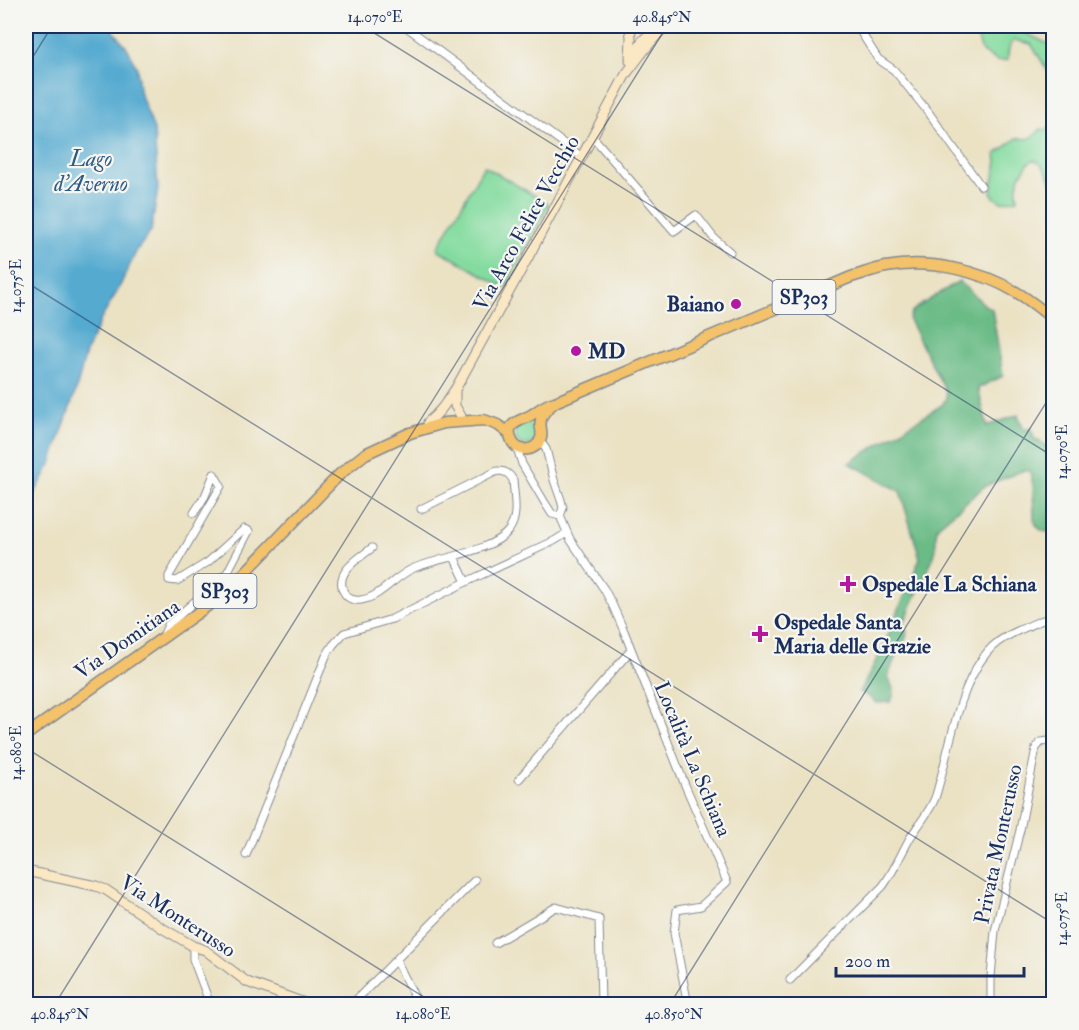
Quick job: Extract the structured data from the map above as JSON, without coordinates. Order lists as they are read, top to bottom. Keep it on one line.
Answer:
{"streets":{"main road":["SP303","Via Domitiana"],"street":["Via Arco Felice Vecchio","Località La Schiana","Privata Monterusso","Via Monterusso"]},"crossings":[["Via Arco Felice Vecchio","Via Domitiana"],["Via Domitiana","Località La Schiana"]],"water":["Lago d'Averno"],"places":{"other":["Baiano","MD"],"health":["Ospedale La Schiana","Ospedale Santa Maria delle Grazie"]},"scale_bar":"200 m","coordinates":["14.070°E","40.845°N","14.075°E","14.080°E","40.850°N"]}
